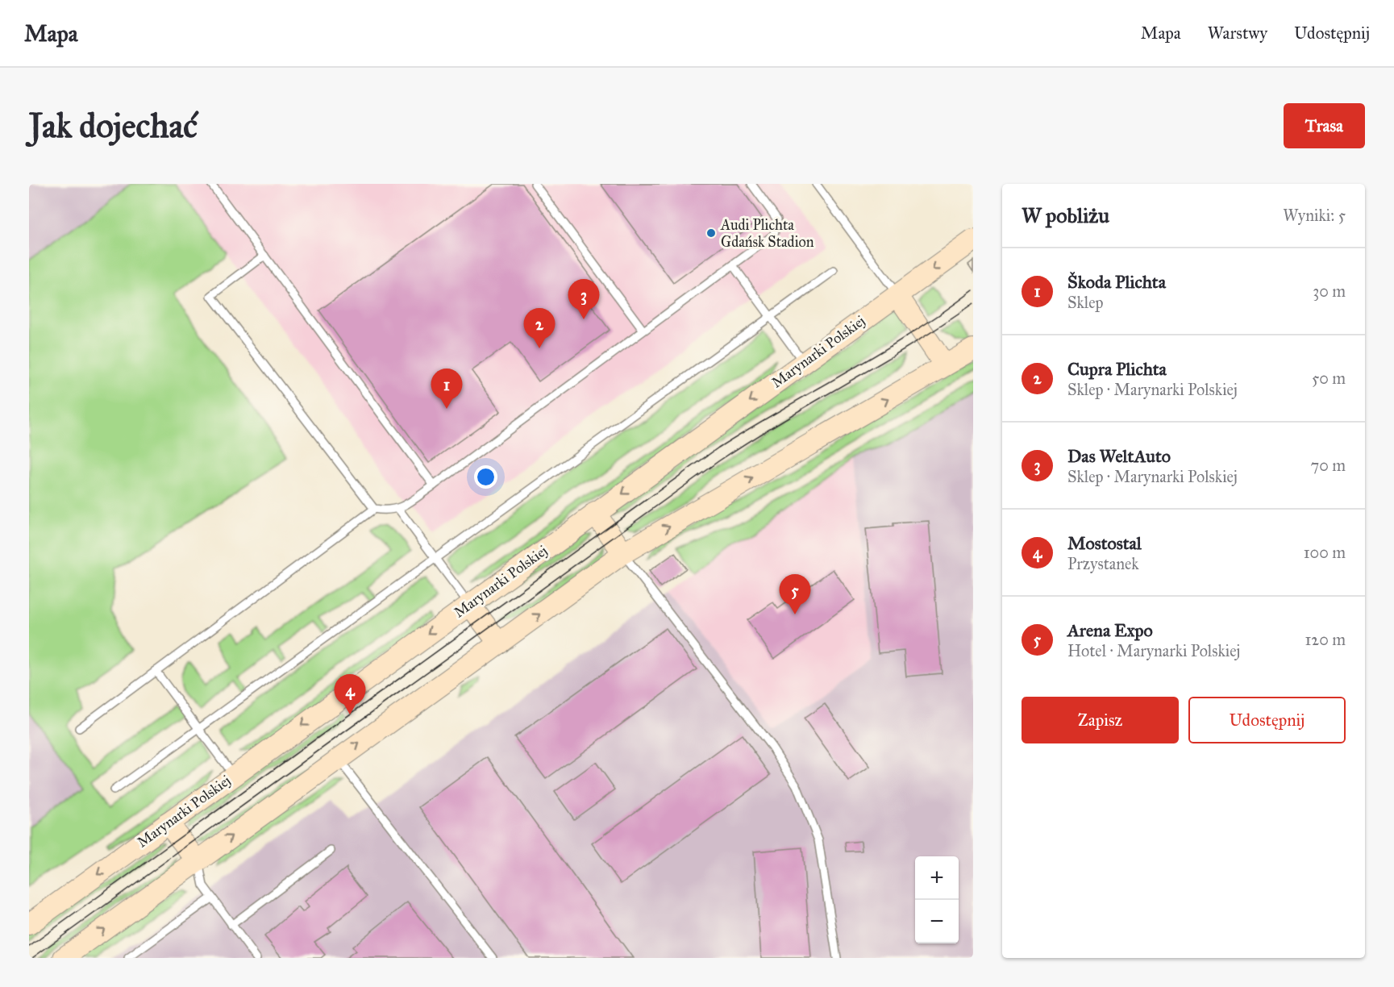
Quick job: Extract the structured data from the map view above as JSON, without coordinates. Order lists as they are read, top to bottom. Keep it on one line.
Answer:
{"streets":{"main road":["Marynarki Polskiej"]},"places":["Audi Plichta Gdańsk Stadion"],"page":{"header":"Mapa","nav":["Mapa","Warstwy","Udostępnij"],"buttons":["Trasa",["Zapisz","Udostępnij"]],"title":"Jak dojechać","heading":["W pobliżu","Wyniki: 5"],"list":[{"mark":"1","name":"Škoda Plichta","note":"Sklep","value":"30 m"},{"mark":"2","name":"Cupra Plichta","note":"Sklep · Marynarki Polskiej","value":"50 m"},{"mark":"3","name":"Das WeltAuto","note":"Sklep · Marynarki Polskiej","value":"70 m"},{"mark":"4","name":"Mostostal","note":"Przystanek","value":"100 m"},{"mark":"5","name":"Arena Expo","note":"Hotel · Marynarki Polskiej","value":"120 m"}],"pins":["3","2","1","5","4"],"map_buttons":["+","−"]}}
